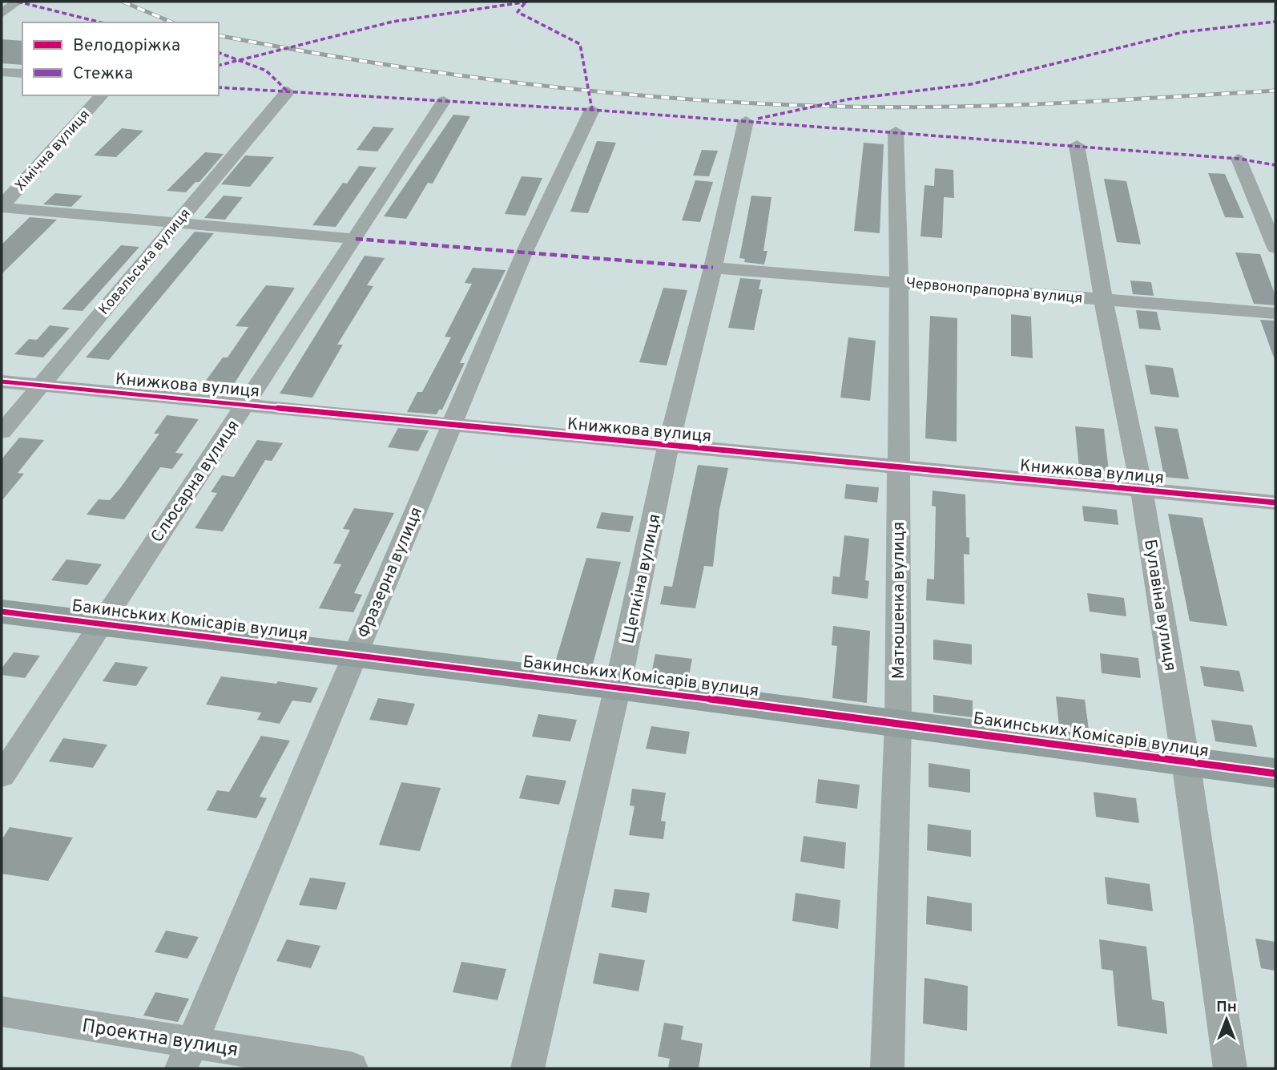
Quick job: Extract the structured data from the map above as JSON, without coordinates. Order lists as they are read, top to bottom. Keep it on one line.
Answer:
{"streets":{"street":["Хімічна вулиця","Ковальська вулиця","Червонопрапорна вулиця","Книжкова вулиця","Слюсарна вулиця","Фразерна вулиця","Щепкіна вулиця","Матюшенка вулиця","Булавіна вулиця","Бакинських Комісарів вулиця","Проектна вулиця"]},"crossings":[["Ковальська вулиця","Книжкова вулиця"],["Червонопрапорна вулиця","Щепкіна вулиця"],["Червонопрапорна вулиця","Матюшенка вулиця"],["Червонопрапорна вулиця","Булавіна вулиця"],["Книжкова вулиця","Слюсарна вулиця"],["Книжкова вулиця","Фразерна вулиця"],["Книжкова вулиця","Щепкіна вулиця"],["Книжкова вулиця","Матюшенка вулиця"],["Книжкова вулиця","Булавіна вулиця"],["Слюсарна вулиця","Бакинських Комісарів вулиця"],["Фразерна вулиця","Бакинських Комісарів вулиця"],["Фразерна вулиця","Проектна вулиця"],["Щепкіна вулиця","Бакинських Комісарів вулиця"],["Матюшенка вулиця","Бакинських Комісарів вулиця"],["Булавіна вулиця","Бакинських Комісарів вулиця"]],"legend":["Велодоріжка","Стежка"],"north":"top"}
